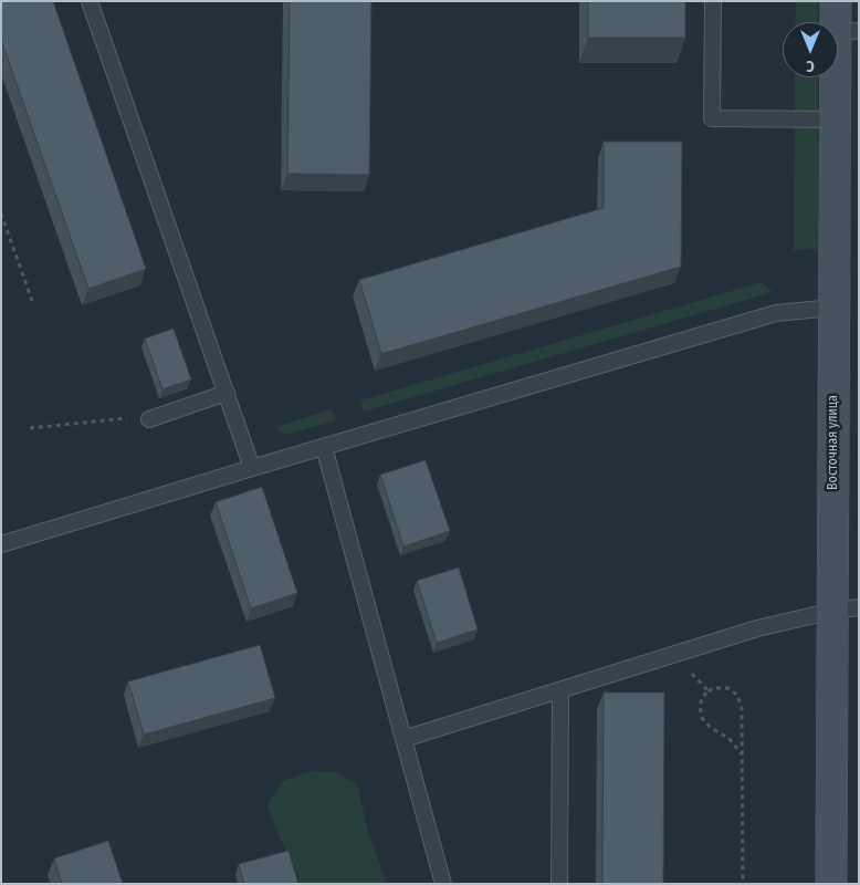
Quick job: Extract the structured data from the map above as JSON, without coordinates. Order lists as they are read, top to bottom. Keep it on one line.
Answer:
{"streets":{"main road":["Восточная улица"]},"north":"bottom"}
